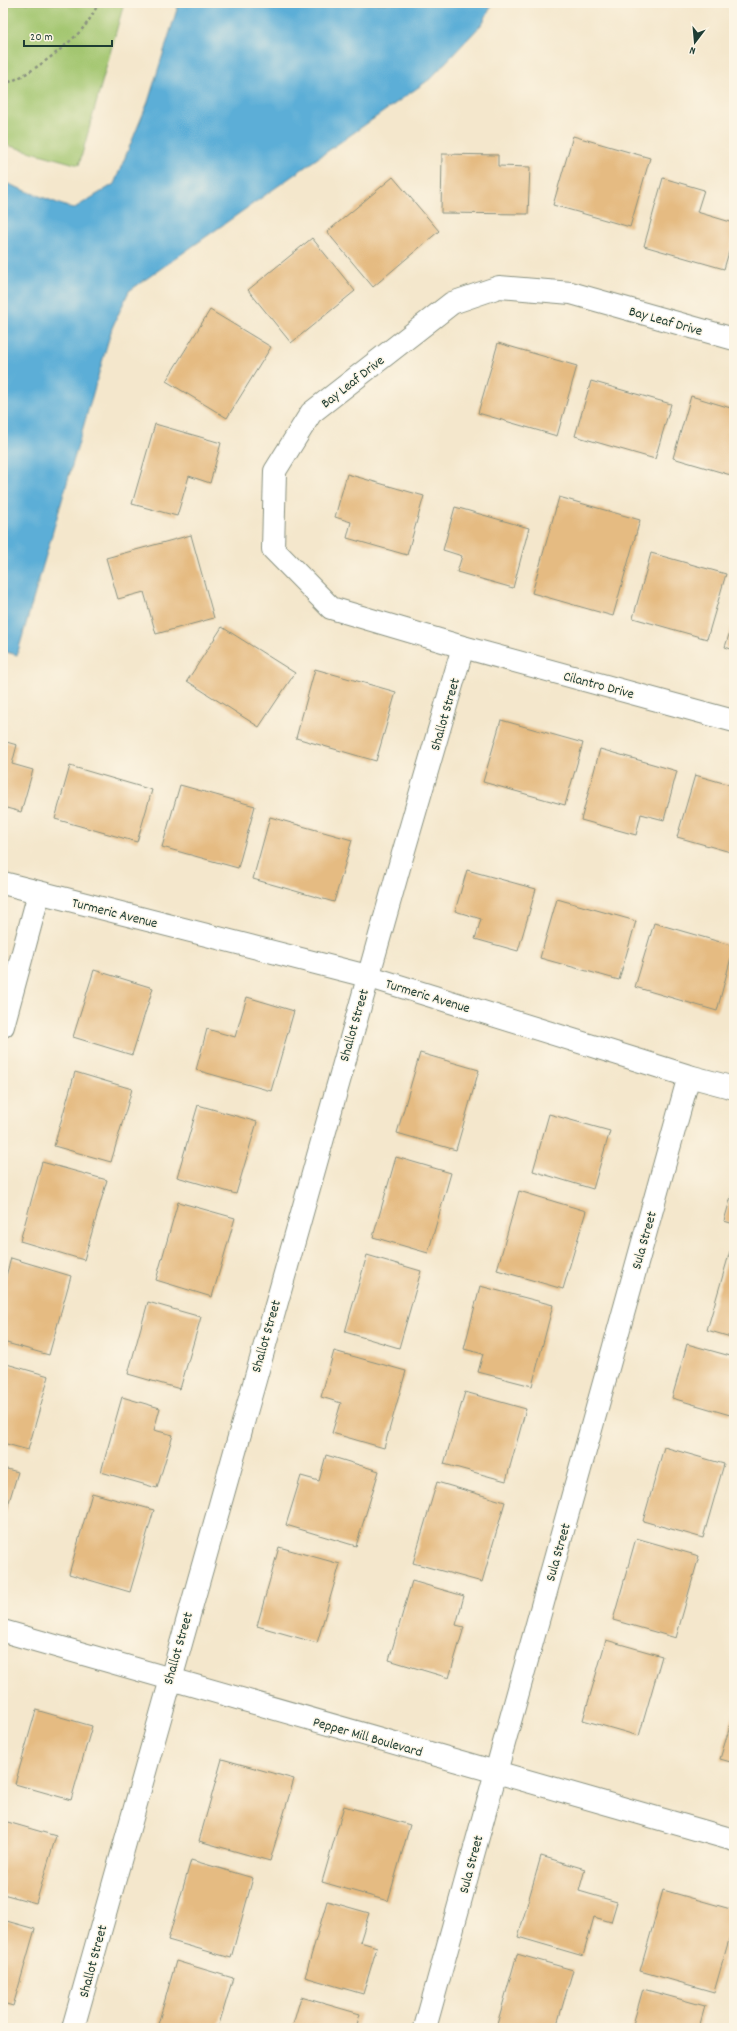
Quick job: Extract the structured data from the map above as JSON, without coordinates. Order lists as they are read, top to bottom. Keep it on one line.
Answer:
{"streets":{"street":["Bay Leaf Drive","Cilantro Drive","Shallot Street","Turmeric Avenue","Sula Street","Pepper Mill Boulevard"]},"crossings":[["Bay Leaf Drive","Cilantro Drive"],["Bay Leaf Drive","Shallot Street"],["Cilantro Drive","Shallot Street"],["Shallot Street","Turmeric Avenue"],["Shallot Street","Pepper Mill Boulevard"],["Turmeric Avenue","Sula Street"],["Sula Street","Pepper Mill Boulevard"]],"scale_bar":"20 m","north":"bottom"}
